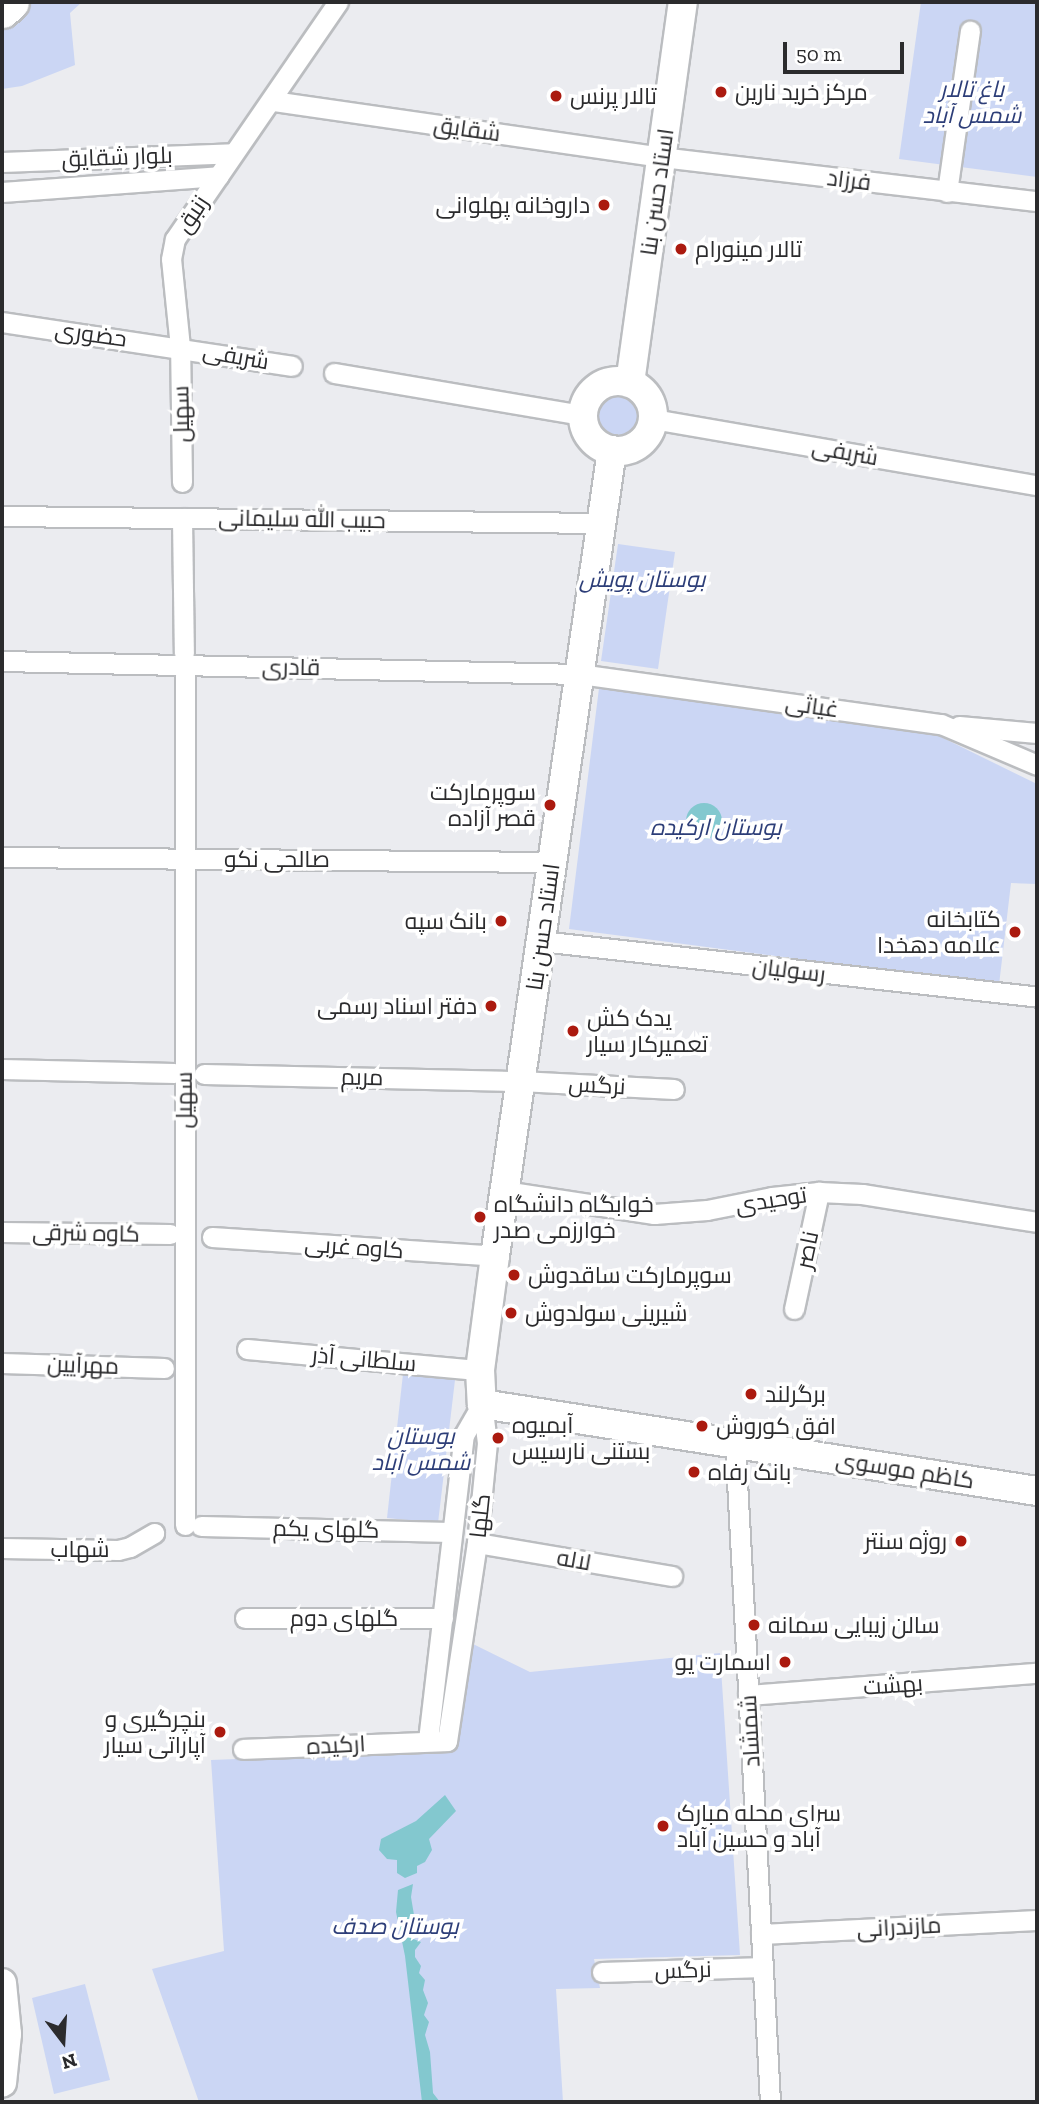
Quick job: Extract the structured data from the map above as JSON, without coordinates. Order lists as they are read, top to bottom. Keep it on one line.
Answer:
{"streets":{"main road":["استاد حسن بنا","کاظم موسوی"],"street":["شقایق","بلوار شقایق","فرزاد","زنبق","حضوری","شریفی","سهیل","حبیب الله سلیمانی","قادری","غیاثی","صالحی نکو","رسولیان","مریم","نرگس","توحیدی","کاوه شرقی","کاوه غربی","ناصر","سلطانی آذر","مهرآیین","گلها","گلهای یکم","شهاب","لاله","گلهای دوم","بهشت","شمشاد","ارکیده","مازندرانی"]},"crossings":[["شقایق","فرزاد"],["شقایق","استاد حسن بنا"],["شقایق","زنبق"],["بلوار شقایق","زنبق"],["فرزاد","استاد حسن بنا"],["استاد حسن بنا","شریفی"],["استاد حسن بنا","حبیب الله سلیمانی"],["استاد حسن بنا","قادری"],["استاد حسن بنا","غیاثی"],["استاد حسن بنا","صالحی نکو"],["استاد حسن بنا","رسولیان"],["استاد حسن بنا","مریم"],["استاد حسن بنا","نرگس"],["استاد حسن بنا","توحیدی"],["استاد حسن بنا","کاوه غربی"],["استاد حسن بنا","سلطانی آذر"],["استاد حسن بنا","کاظم موسوی"],["استاد حسن بنا","گلها"],["زنبق","حضوری"],["زنبق","شریفی"],["زنبق","سهیل"],["حضوری","شریفی"],["حضوری","سهیل"],["شریفی","سهیل"],["سهیل","صالحی نکو"],["سهیل","گلهای یکم"],["قادری","غیاثی"],["مریم","نرگس"],["نرگس","شمشاد"],["توحیدی","ناصر"],["کاظم موسوی","گلها"],["کاظم موسوی","شمشاد"],["گلها","گلهای یکم"],["گلها","لاله"],["گلها","گلهای دوم"],["گلها","ارکیده"],["بهشت","شمشاد"],["شمشاد","مازندرانی"]],"parks":["باغ تالار شمس آباد","بوستان پویش","بوستان ارکیده","بوستان شمس آباد","بوستان صدف"],"places":["مرکز خرید نارین","تالار پرنس","داروخانه پهلوانی","تالار مینورام","سوپرمارکت قصر آزاده","بانک سپه","کتابخانه علامه دهخدا","دفتر اسناد رسمی","یدک کش تعمیرکار سیار","خوابگاه دانشگاه خوارزمی صدر","سوپرمارکت ساقدوش","شیرینی سولدوش","برگرلند","افق کوروش","آبمیوه بستنی نارسیس","بانک رفاه","روژه سنتر","سالن زیبایی سمانه","اسمارت یو","پنچرگیری و آپاراتی سیار","سرای محله مبارک آباد و حسین آباد"],"scale_bar":"50 m","north":"bottom"}
